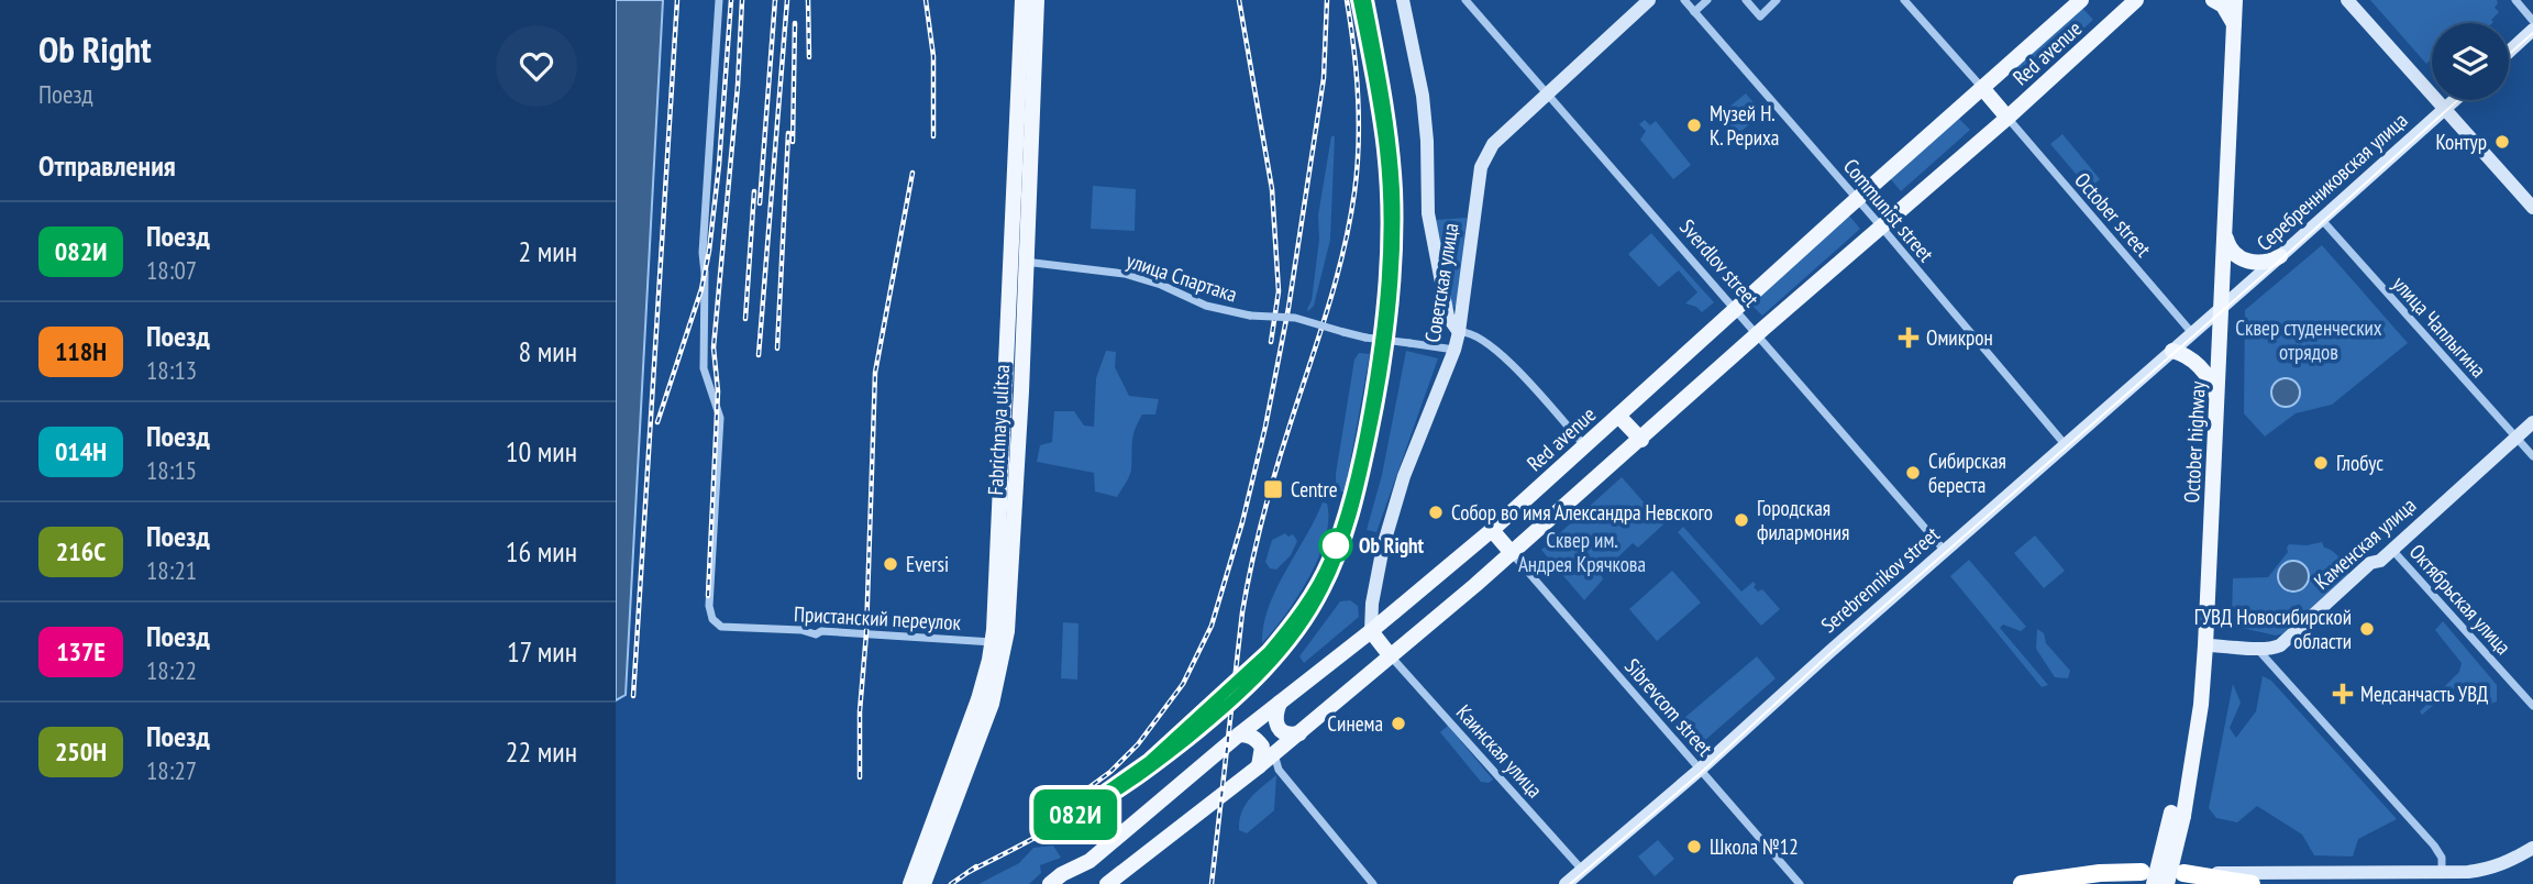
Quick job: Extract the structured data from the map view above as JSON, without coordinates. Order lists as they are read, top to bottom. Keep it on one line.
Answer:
{"streets":{"main road":["Red avenue","Fabrichnaya ulitsa","October highway"],"street":["Серебренниковская улица","Communist street","October street","Sverdlov street","улица Спартака","Советская улица","улица Чаплыгина","Каменская улица","Serebrennikov street","Октябрьская улица","Пристанский переулок","Sibrevcom street","Каинская улица"]},"crossings":[["Red avenue","Communist street"],["Red avenue","October street"],["Red avenue","Sverdlov street"],["Red avenue","Советская улица"],["Red avenue","Sibrevcom street"],["Red avenue","Каинская улица"],["Серебренниковская улица","улица Чаплыгина"],["Серебренниковская улица","October highway"],["Серебренниковская улица","Serebrennikov street"],["Communist street","Serebrennikov street"],["October street","Serebrennikov street"],["Sverdlov street","Советская улица"],["Sverdlov street","Serebrennikov street"],["улица Спартака","Советская улица"],["улица Спартака","Fabrichnaya ulitsa"],["улица Чаплыгина","Каменская улица"],["Fabrichnaya ulitsa","Пристанский переулок"],["October highway","Каменская улица"],["October highway","Serebrennikov street"],["Каменская улица","Октябрьская улица"],["Serebrennikov street","Sibrevcom street"],["Serebrennikov street","Каинская улица"]],"parks":["Сквер студенческих отрядов","Сквер им. Андрея Крячкова"],"places":{"other":["Музей Н. К. Рериха","Контур","Глобус","Сибирская береста","Собор во имя Александра Невского","Городская филармония","Ob Right","Eversi","ГУВД Новосибирской области","Синема","Школа №12"],"health":["Омикрон","Медсанчасть УВД"],"transit":["Centre"]},"page":{"heading":[["Ob Right","Поезд"],"Отправления"],"on_map":"082И","list":[{"mark":"082И","name":"Поезд","note":"18:07","value":"2 мин"},{"mark":"118Н","name":"Поезд","note":"18:13","value":"8 мин"},{"mark":"014Н","name":"Поезд","note":"18:15","value":"10 мин"},{"mark":"216С","name":"Поезд","note":"18:21","value":"16 мин"},{"mark":"137Е","name":"Поезд","note":"18:22","value":"17 мин"},{"mark":"250Н","name":"Поезд","note":"18:27","value":"22 мин"}]}}
